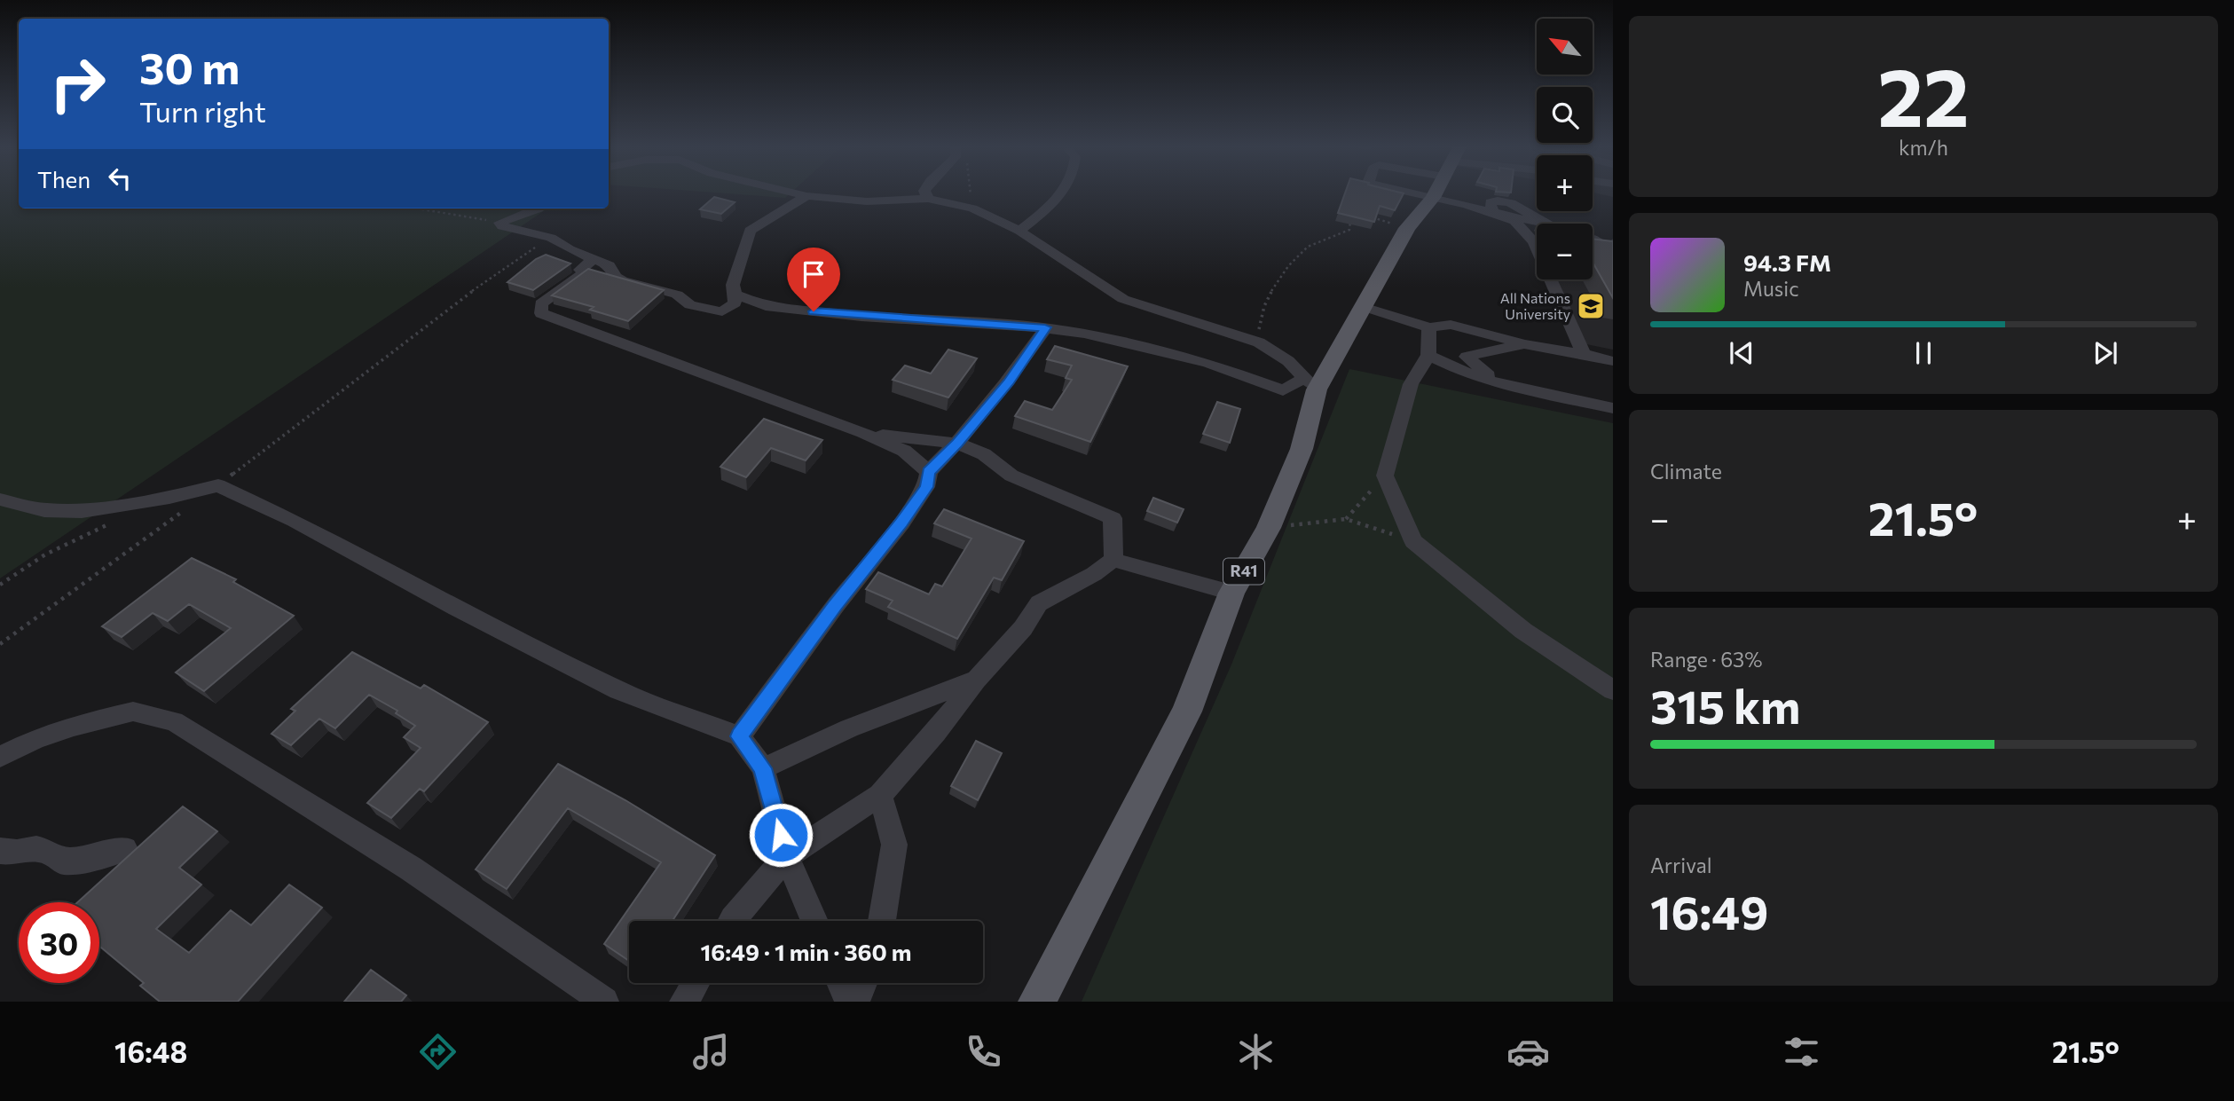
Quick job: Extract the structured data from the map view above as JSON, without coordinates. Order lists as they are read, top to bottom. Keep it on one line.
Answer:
{"streets":{"main road":["R41"]},"places":{"school or university":["All Nations University"]},"north":"top left","page":{"tile":[["22","km/h"],"Climate",["Range · 63%","315 km"],["Arrival","16:49"]],"map_buttons":["+","−"],"turn":["30 m","Turn right"],"then":"Then","song":["94.3 FM","Music"],"heat":["−","21.5°","+"],"limit":"30","trip":"16:49 · 1 min · 360 m","tabs":["16:48","21.5°"]}}
